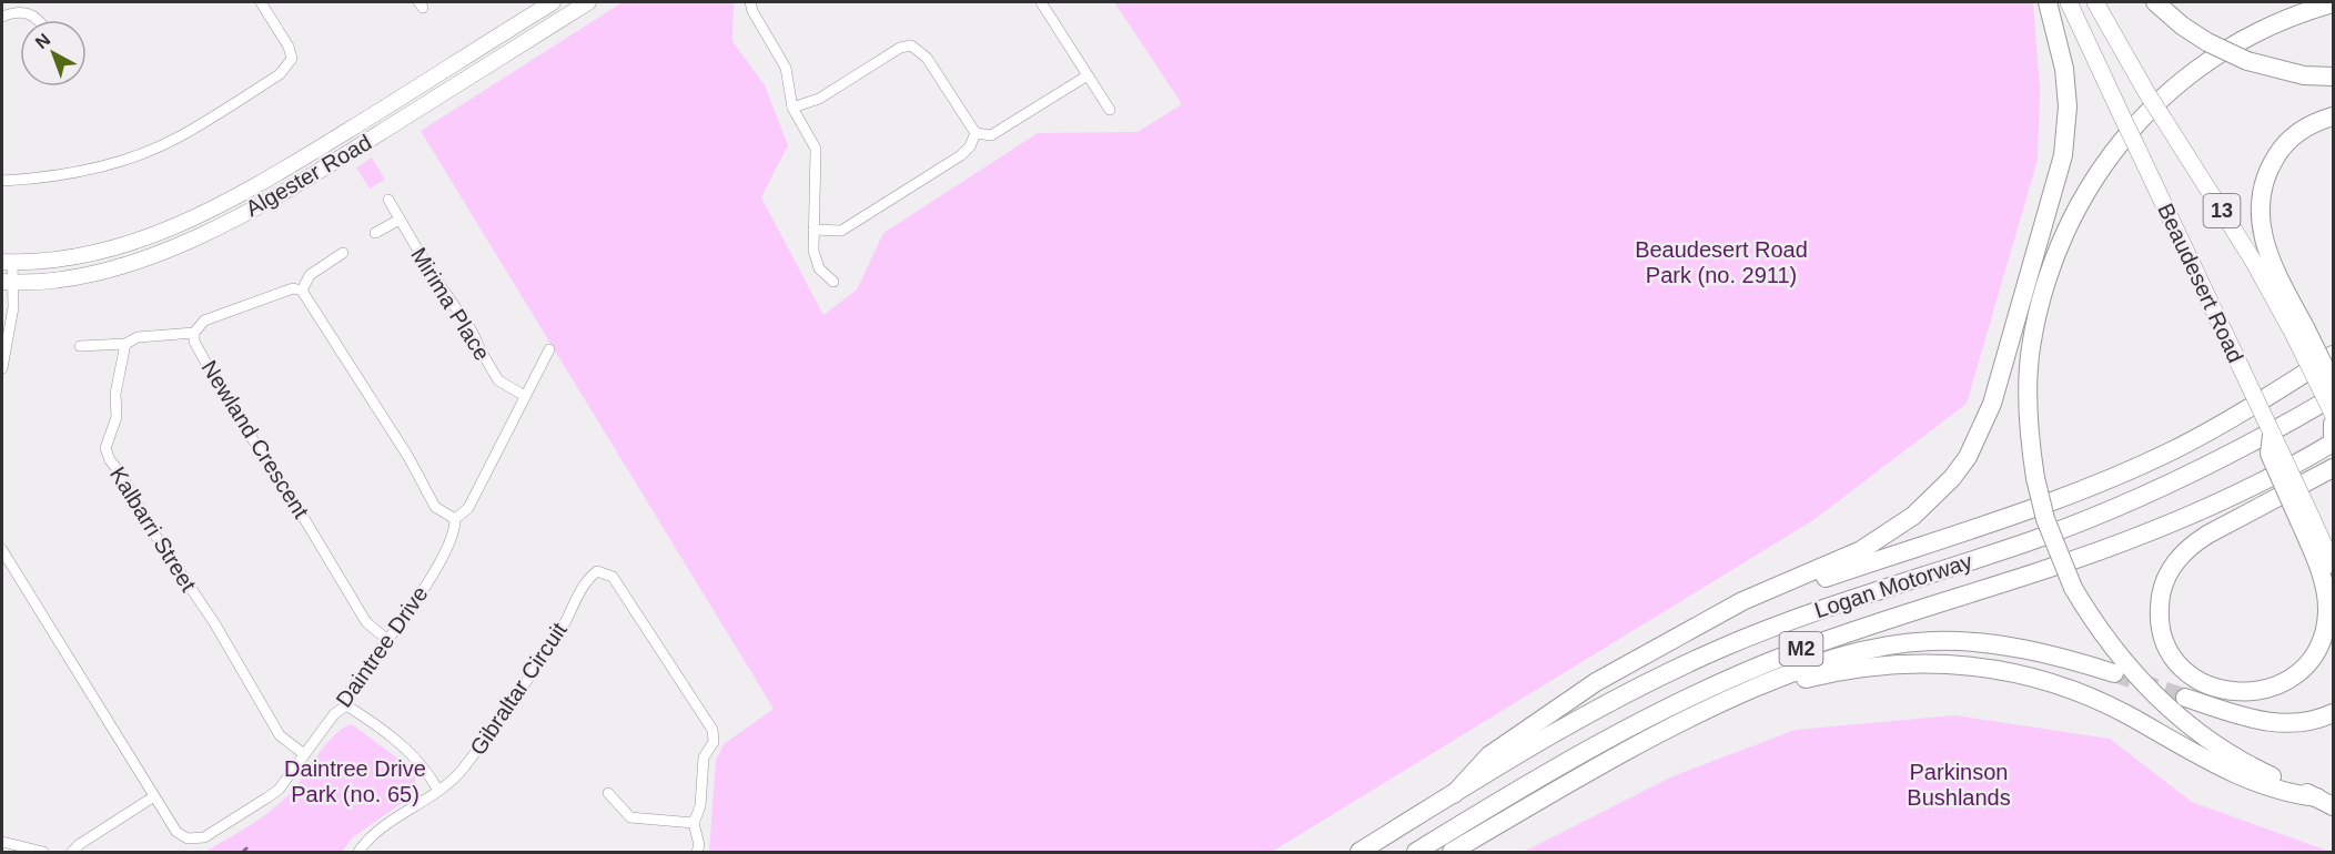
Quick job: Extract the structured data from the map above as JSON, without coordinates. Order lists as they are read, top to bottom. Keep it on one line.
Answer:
{"streets":{"highway":["13","Beaudesert Road","Logan Motorway","M2"],"main road":["Algester Road"],"street":["Mirima Place","Newland Crescent","Kalbarri Street","Daintree Drive","Gibraltar Circuit"]},"crossings":[["Mirima Place","Daintree Drive"],["Newland Crescent","Daintree Drive"],["Kalbarri Street","Daintree Drive"]],"parks":["Beaudesert Road Park (no. 2911)","Daintree Drive Park (no. 65)","Parkinson Bushlands"],"north":"top left"}
